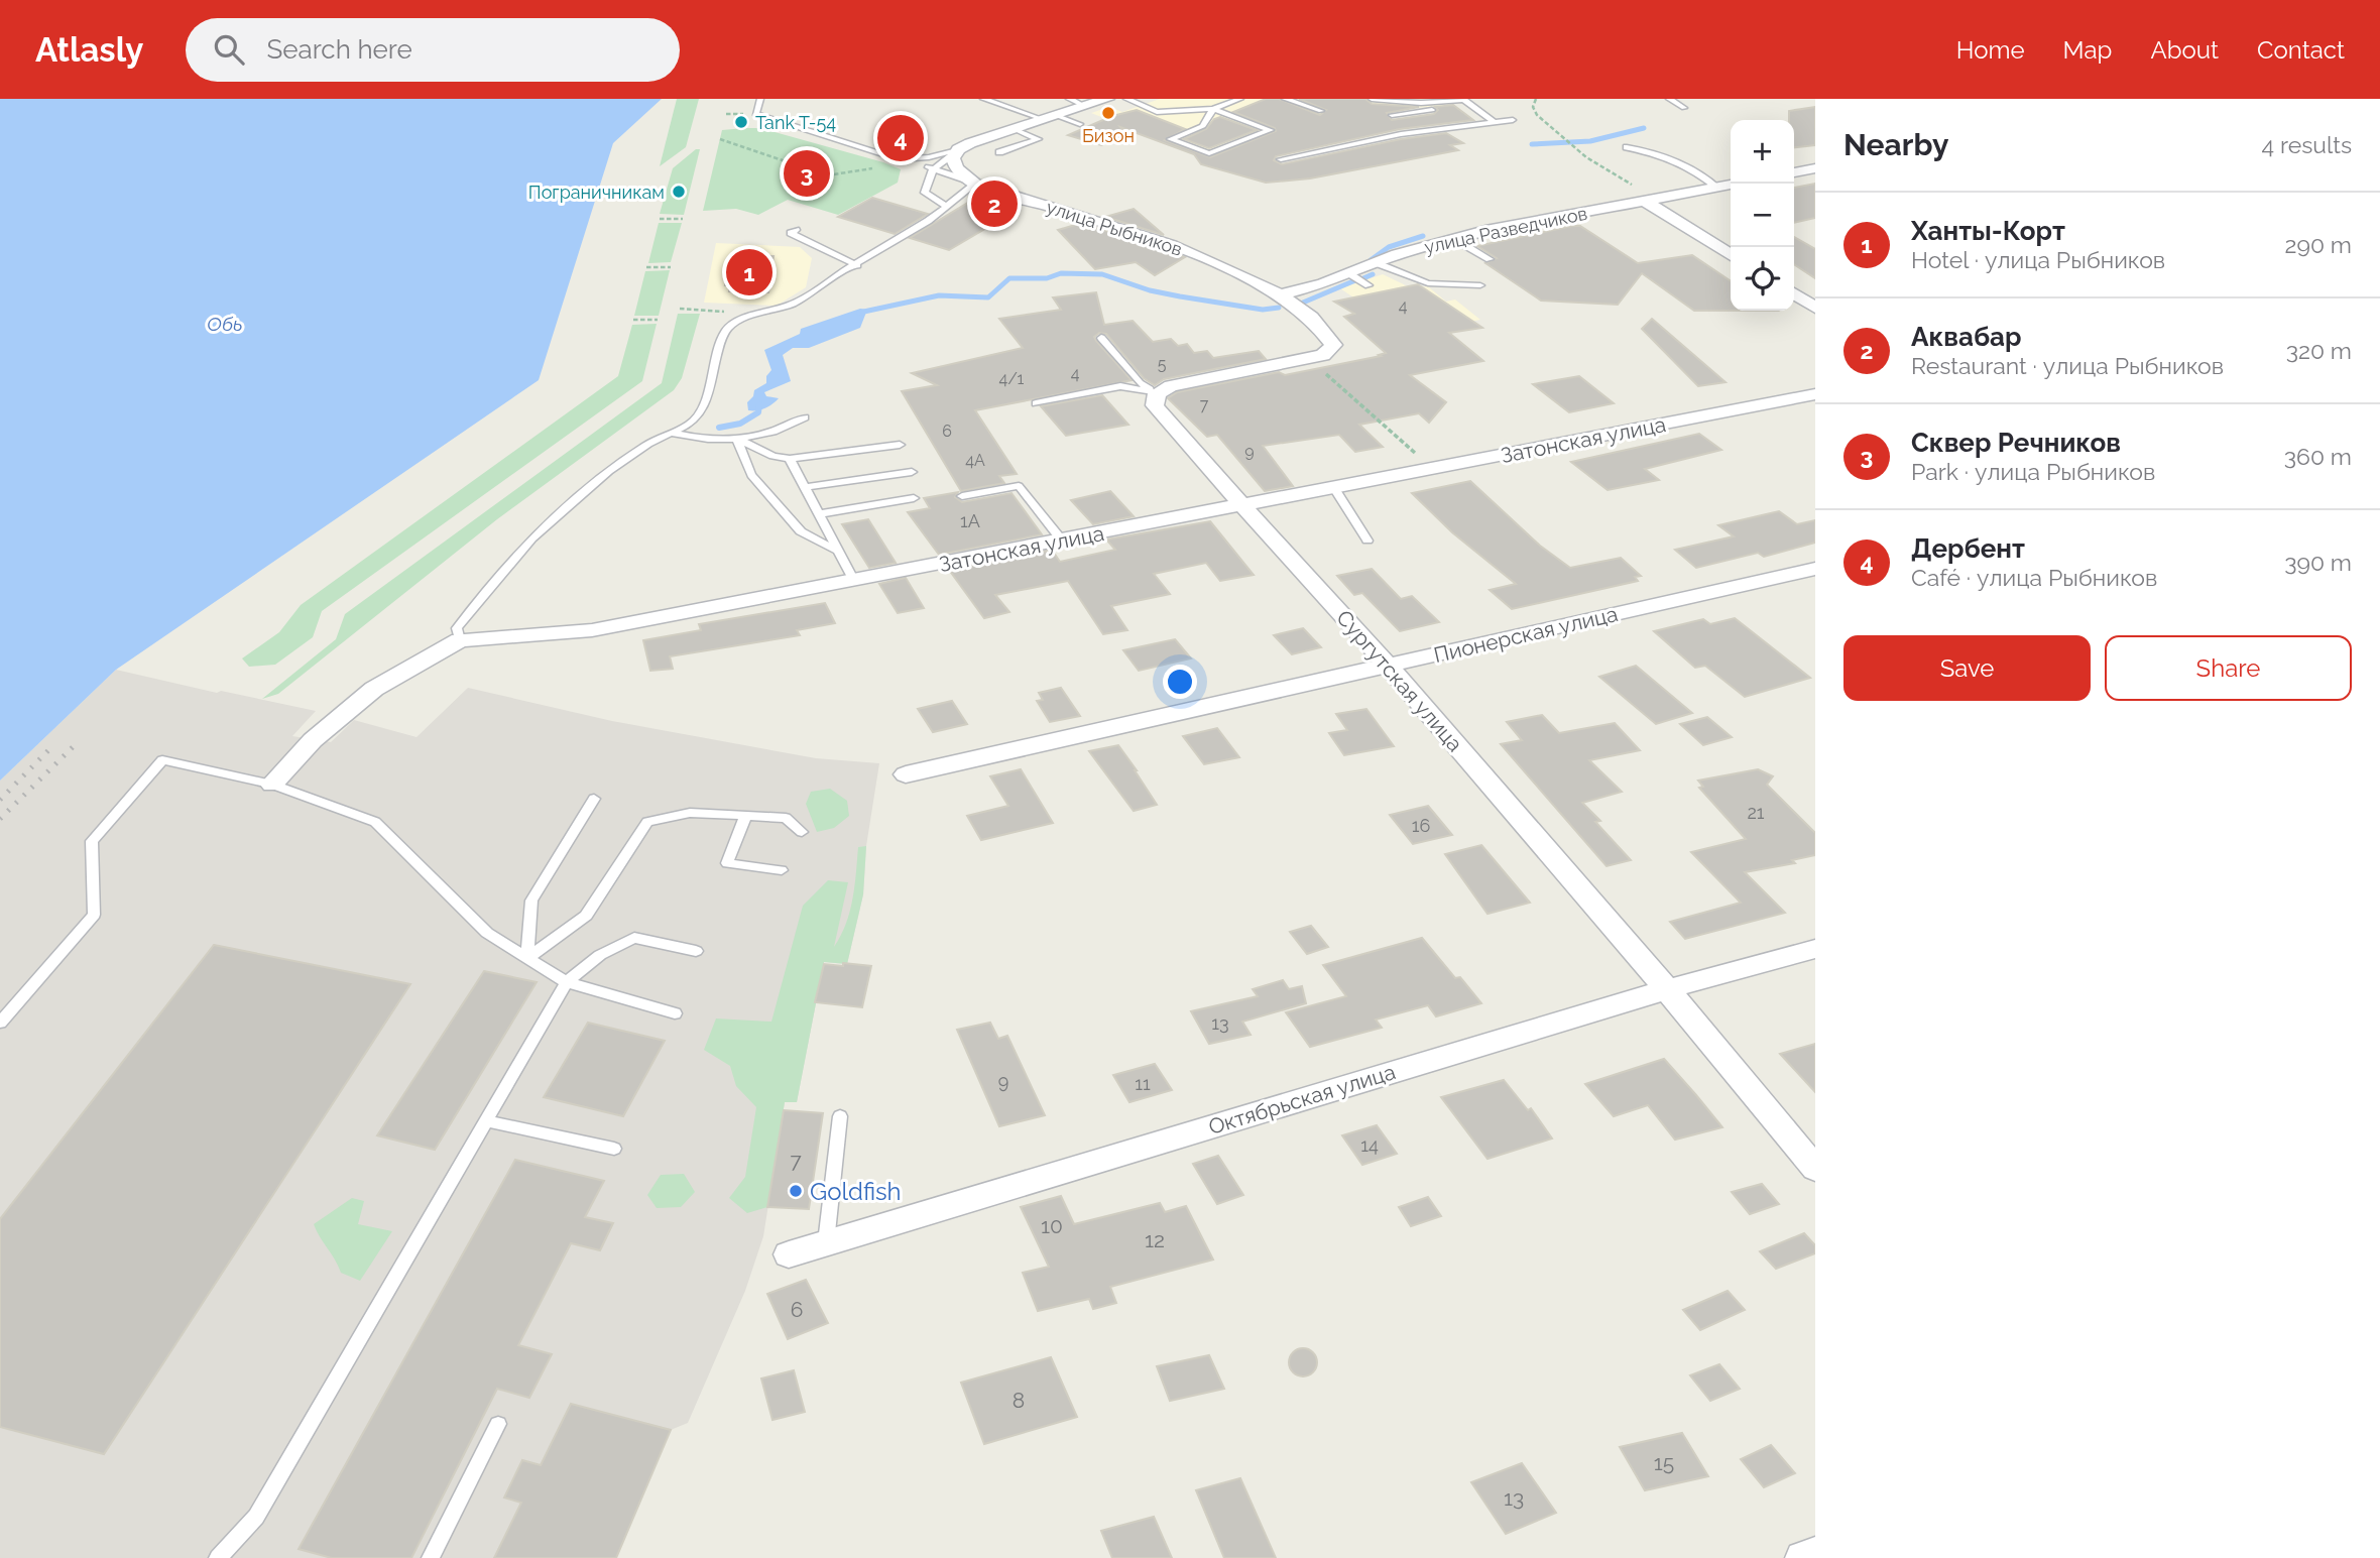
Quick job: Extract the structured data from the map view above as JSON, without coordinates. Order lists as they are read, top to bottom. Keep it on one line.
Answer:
{"streets":{"street":["улица Рыбников","улица Разведчиков","Затонская улица","Пионерская улица","Сургутская улица","Октябрьская улица"]},"crossings":[["улица Рыбников","улица Разведчиков"],["Затонская улица","Сургутская улица"],["Пионерская улица","Сургутская улица"],["Сургутская улица","Октябрьская улица"]],"water":["Обь"],"places":["Бизон","Tank T-54","Пограничникам","Goldfish"],"house_numbers":["4","5","4","4/1","7","6","9","4А","1А","21","16","13","9","11","14","7","10","12","6","8","15","13"],"page":{"header":"Atlasly","search":"Search here","nav":["Home","Map","About","Contact"],"heading":["Nearby","4 results"],"pins":["4","3","2","1"],"map_buttons":["+","−"],"list":[{"mark":"1","name":"Ханты-Корт","note":"Hotel · улица Рыбников","value":"290 m"},{"mark":"2","name":"Аквабар","note":"Restaurant · улица Рыбников","value":"320 m"},{"mark":"3","name":"Сквер Речников","note":"Park · улица Рыбников","value":"360 m"},{"mark":"4","name":"Дербент","note":"Café · улица Рыбников","value":"390 m"}],"buttons":["Save","Share"]}}
